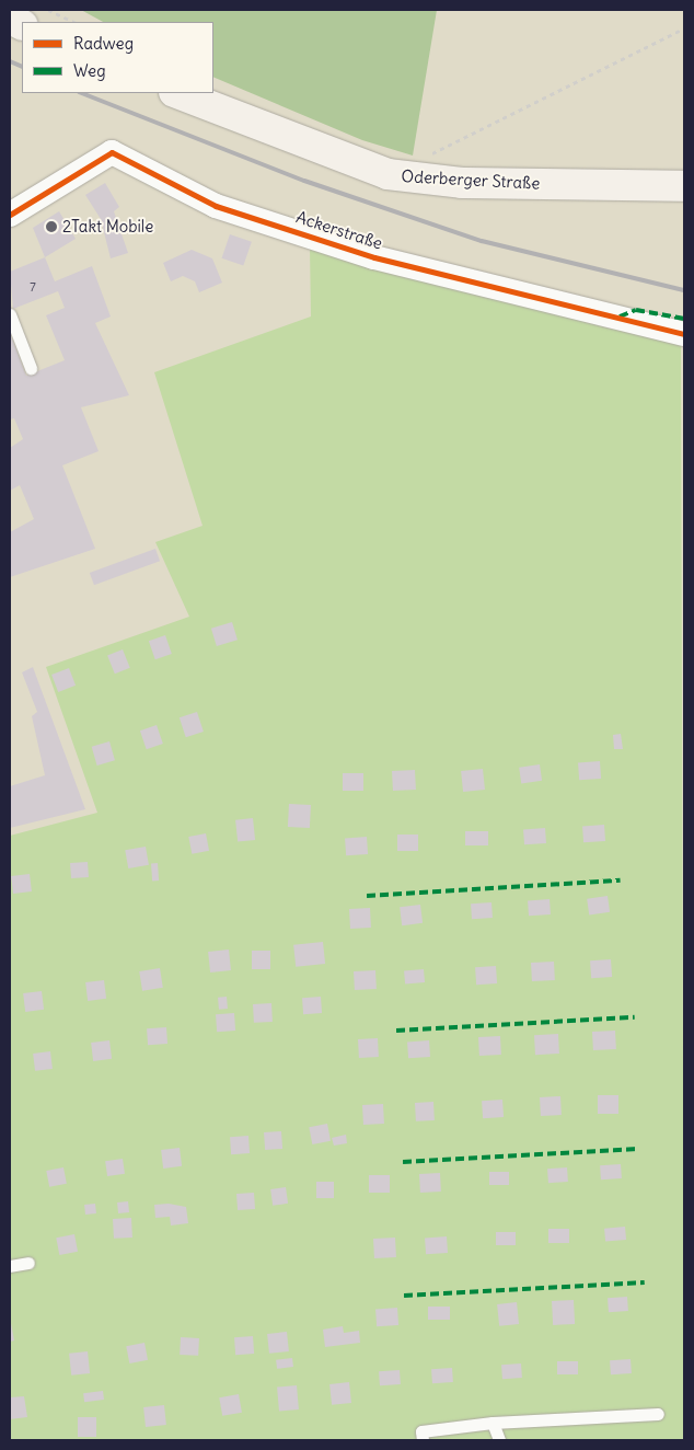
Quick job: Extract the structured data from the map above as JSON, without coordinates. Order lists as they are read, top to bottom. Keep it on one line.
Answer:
{"streets":{"main road":["Oderberger Straße"],"street":["Ackerstraße"]},"places":["2Takt Mobile"],"house_numbers":["7"],"legend":["Radweg","Weg"]}
